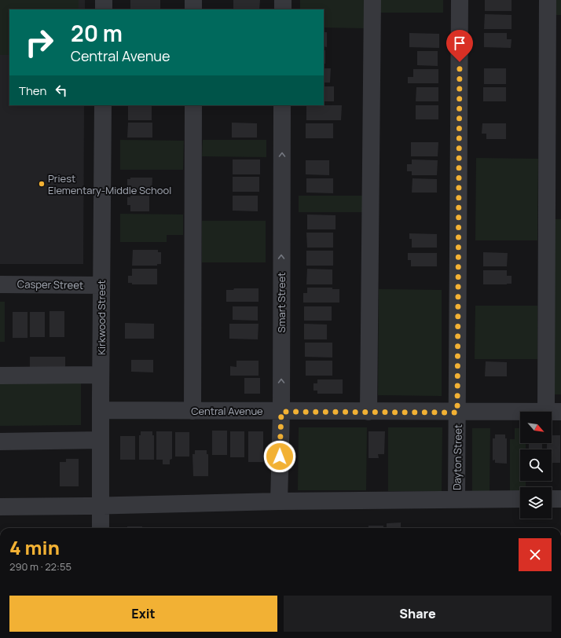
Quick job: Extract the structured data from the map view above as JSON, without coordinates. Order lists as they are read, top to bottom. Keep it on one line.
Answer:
{"streets":{"street":["Casper Street","Smart Street","Kirkwood Street","Central Avenue","Dayton Street"]},"crossings":[["Casper Street","Kirkwood Street"],["Smart Street","Central Avenue"],["Kirkwood Street","Central Avenue"],["Central Avenue","Dayton Street"]],"places":["Priest Elementary‑Middle School"],"north":"bottom right","page":{"turn":["20 m","Central Avenue"],"then":"Then","heading":["4 min","290 m · 22:55"],"buttons":["Exit","Share"]}}
